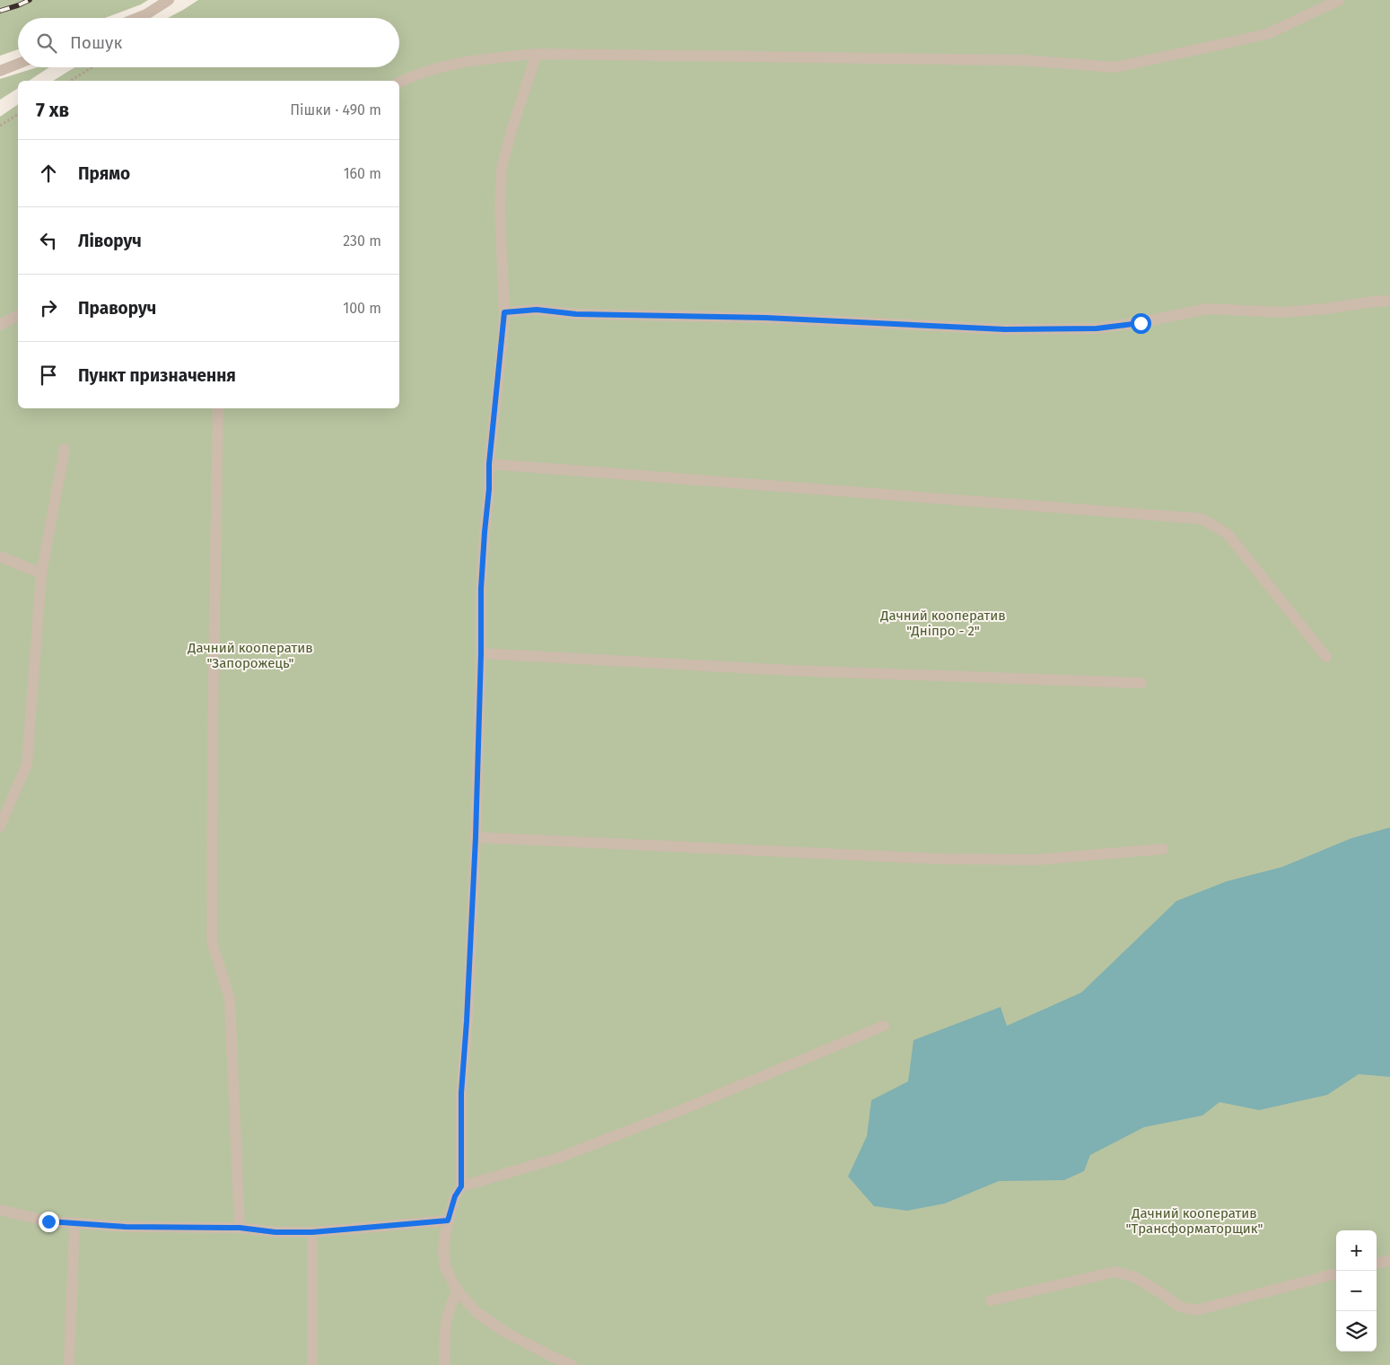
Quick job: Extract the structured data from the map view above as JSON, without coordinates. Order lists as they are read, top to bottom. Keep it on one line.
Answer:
{"parks":["Дачний кооператив \"Дніпро - 2\"","Дачний кооператив \"Запорожець\"","Дачний кооператив \"Трансформаторщик\""],"page":{"search":"Пошук","heading":["7 хв","Пішки · 490 m"],"list":[["Прямо","160 m"],["Ліворуч","230 m"],["Праворуч","100 m"],"Пункт призначення"],"map_buttons":["+","−"]}}
